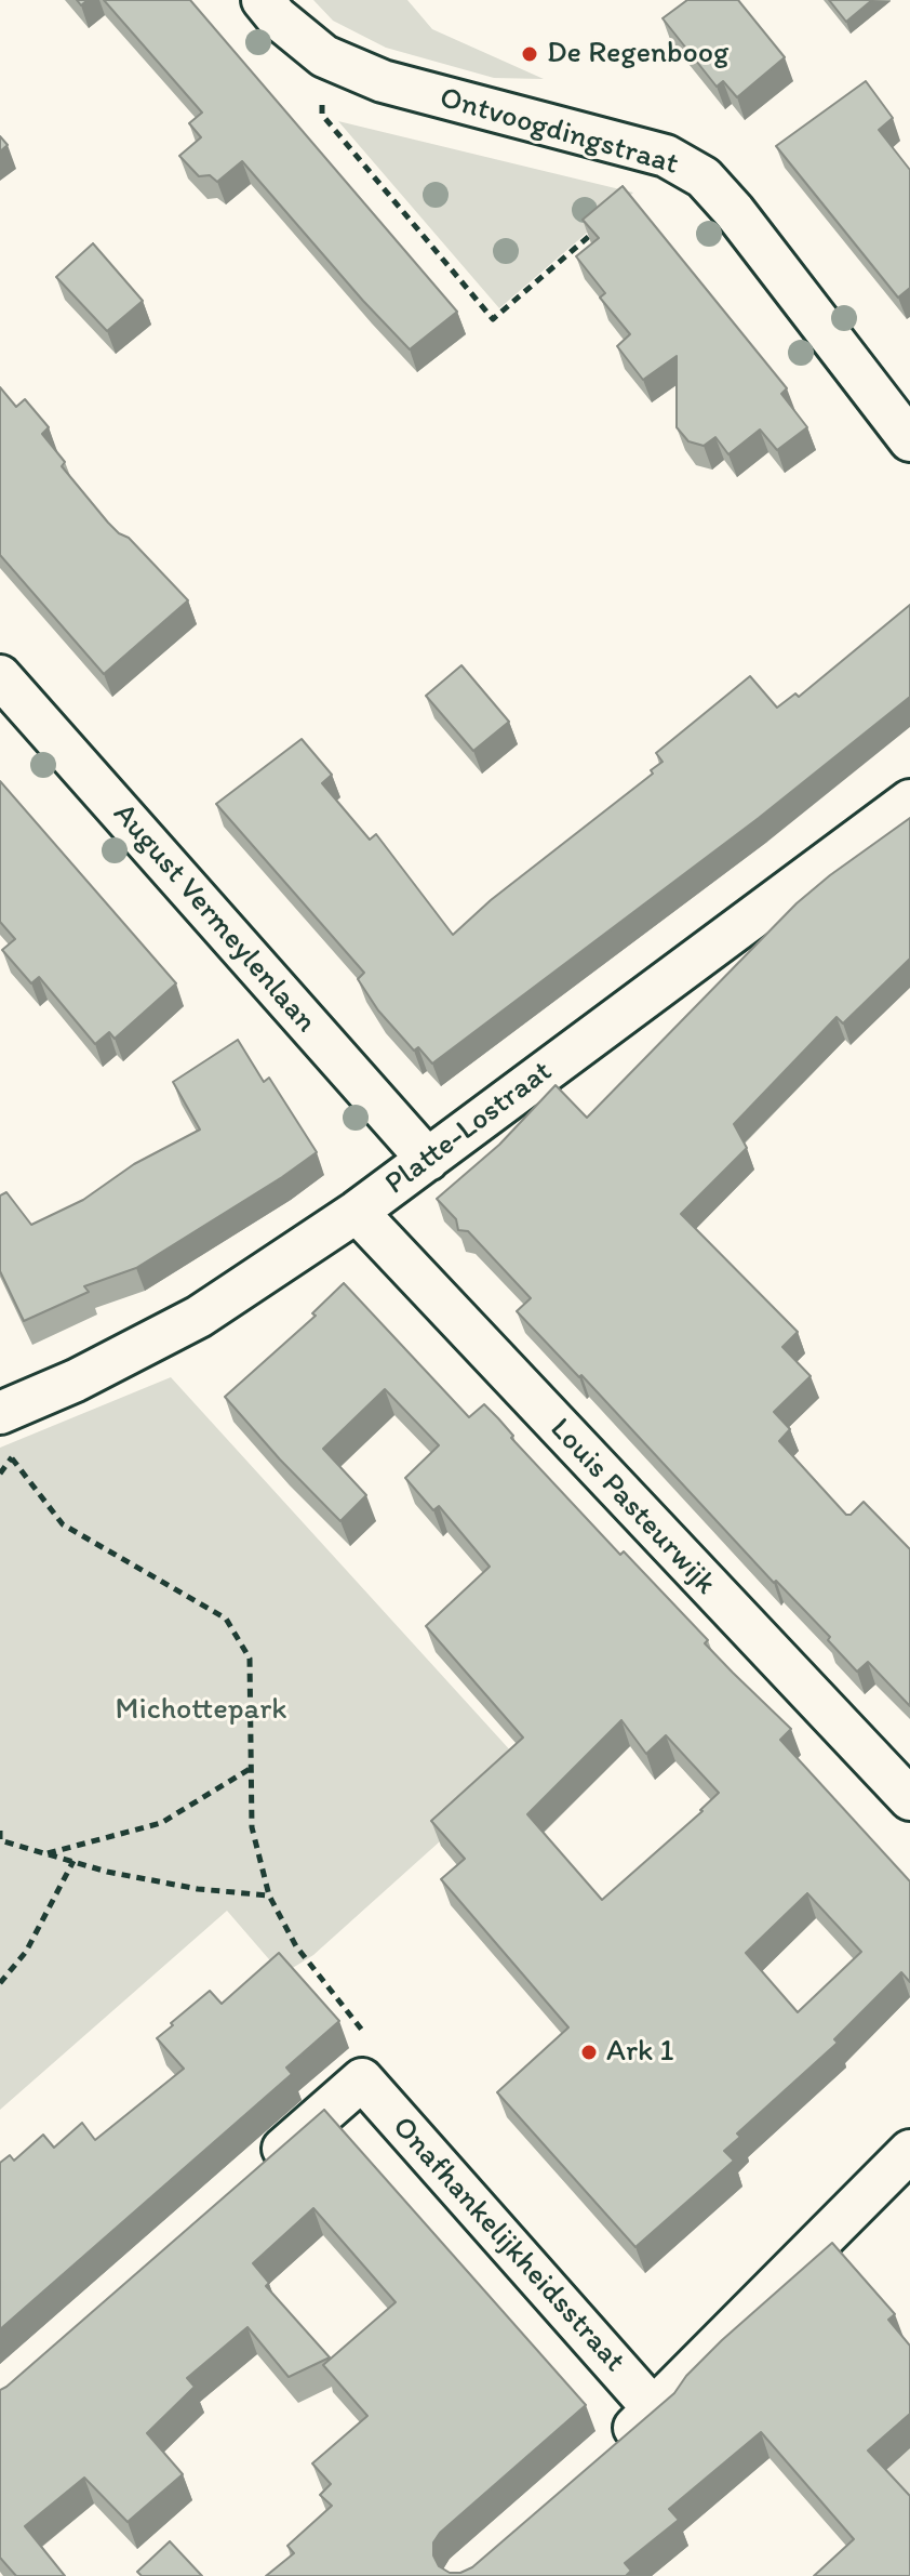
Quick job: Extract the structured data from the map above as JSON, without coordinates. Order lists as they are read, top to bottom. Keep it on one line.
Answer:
{"streets":{"street":["Ontvoogdingstraat","August Vermeylenlaan","Platte-Lostraat","Louis Pasteurwijk","Onafhankelijkheidsstraat"]},"crossings":[["August Vermeylenlaan","Platte-Lostraat"],["Platte-Lostraat","Louis Pasteurwijk"]],"parks":["Michottepark"],"places":["De Regenboog","Ark 1"]}
